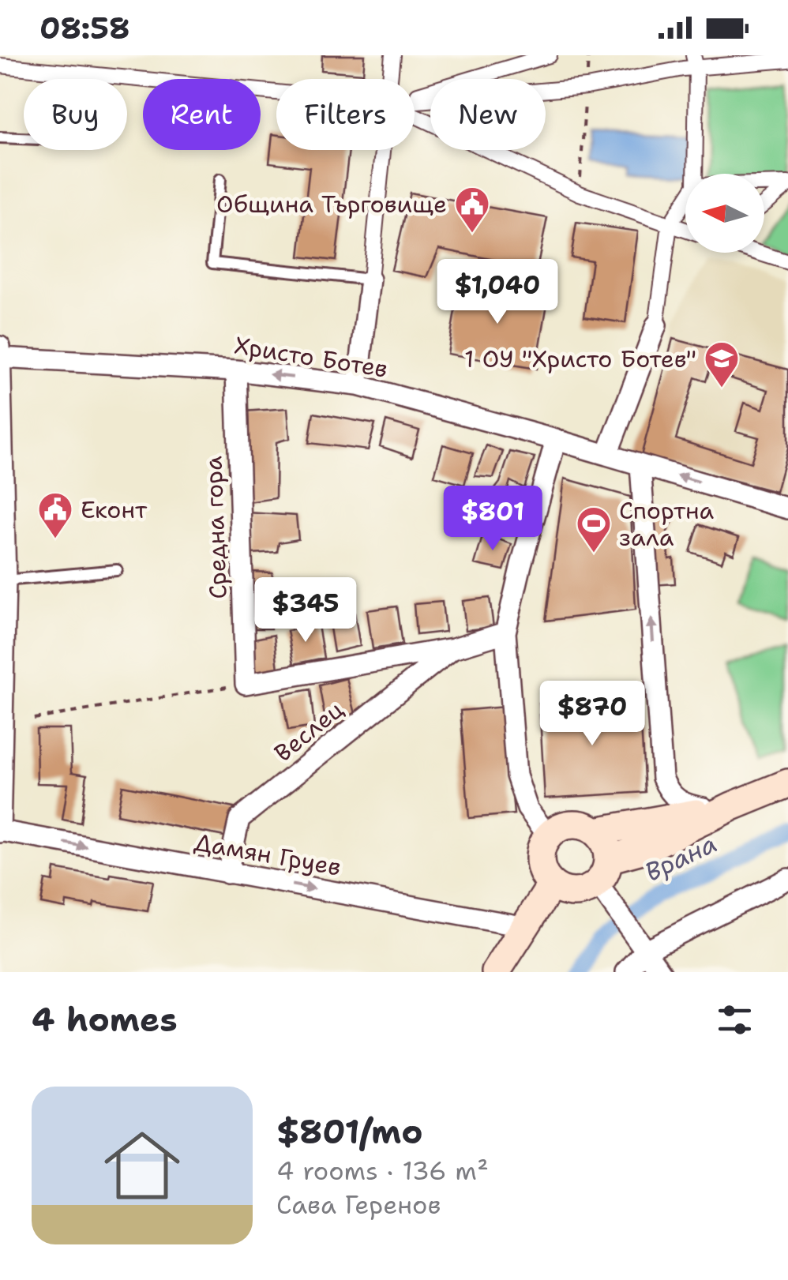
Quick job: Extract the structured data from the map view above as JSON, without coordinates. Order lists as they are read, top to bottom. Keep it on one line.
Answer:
{"streets":{"street":["Христо Ботев","Средна гора","Веслец","Дамян Груев"]},"crossings":[["Христо Ботев","Средна гора"],["Веслец","Дамян Груев"]],"one_way":["Дамян Груев"],"water":["Врана"],"places":{"public building":["Община Търговище","Еконт"],"school or university":["1 ОУ \"Христо Ботев\""],"sports":["Спортна зала"]},"north":"left","page":{"status":"08:58","chip":["Buy","Rent","Filters","New"],"price":["$1,040","$801","$345","$870"],"heading":"4 homes","list":[{"name":"$801/mo","note":"4 rooms · 136 m² · Сава Геренов"}]}}
